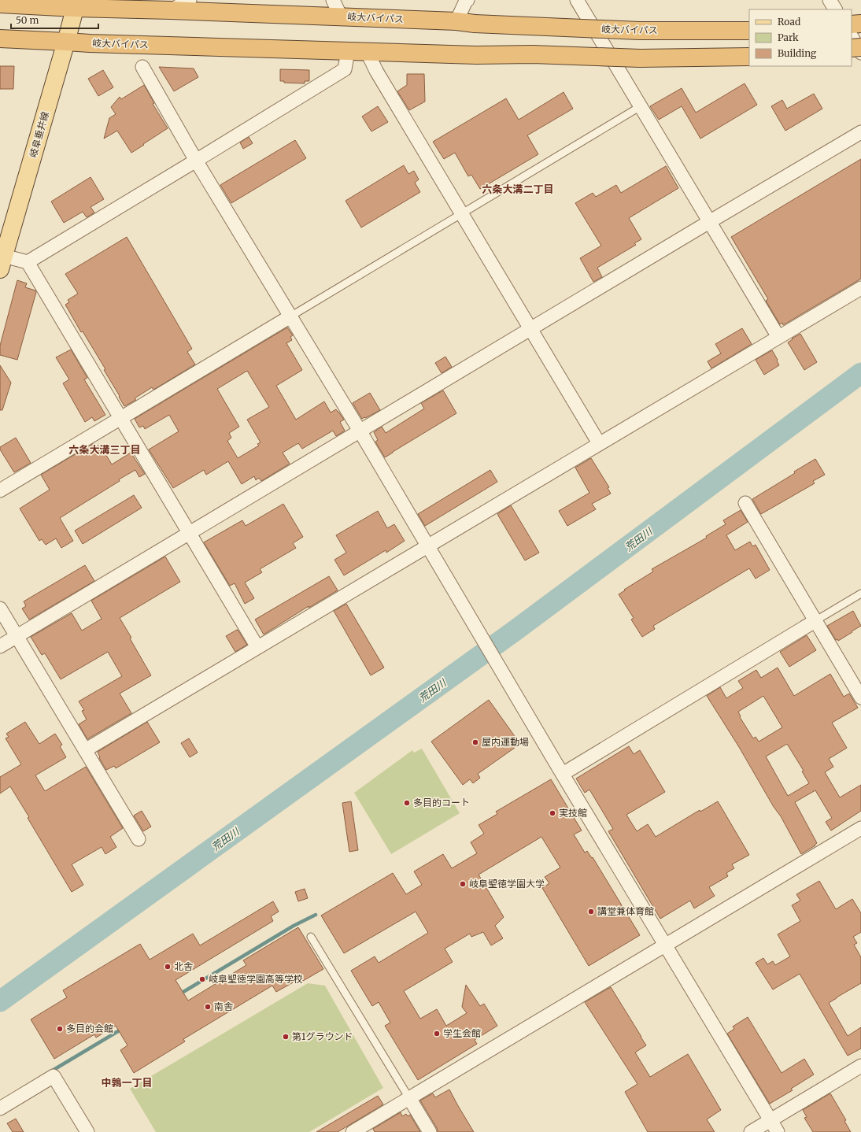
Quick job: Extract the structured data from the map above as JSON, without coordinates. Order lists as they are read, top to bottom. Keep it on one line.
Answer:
{"streets":{"highway":["岐大バイパス"],"main road":["岐阜垂井線"]},"crossings":[["岐大バイパス","岐阜垂井線"]],"districts":["六条大溝二丁目","六条大溝三丁目","中鶉一丁目"],"water":["荒田川"],"places":["屋内運動場","多目的コート","実技館","岐阜聖徳学園大学","講堂兼体育館","北舎","岐阜聖徳学園高等学校","南舎","多目的会館","学生会館","第1グラウンド"],"legend":["Road","Park","Building"],"scale_bar":"50 m"}
